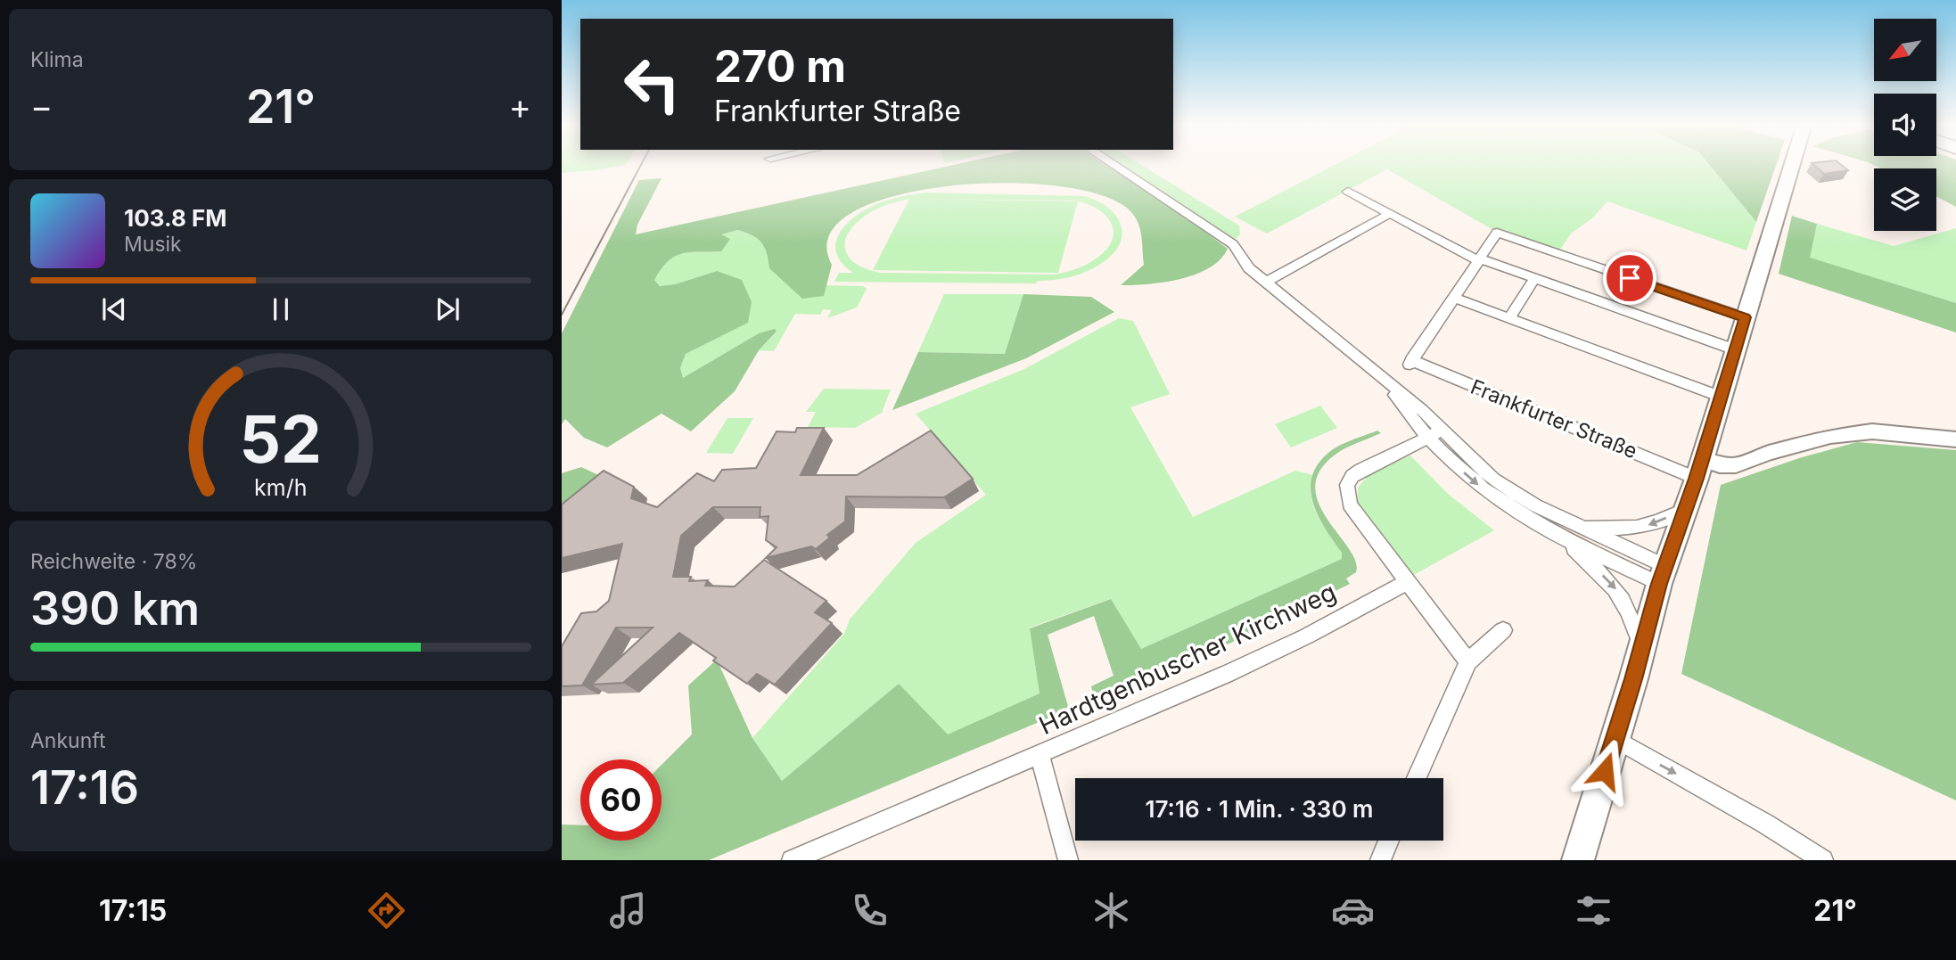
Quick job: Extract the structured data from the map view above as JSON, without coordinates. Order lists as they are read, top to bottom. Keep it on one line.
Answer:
{"streets":{"street":["Frankfurter Straße","Hardtgenbuscher Kirchweg"]},"north":"bottom left","page":{"tile":["Klima",["Reichweite · 78%","390 km"],["Ankunft","17:16"]],"turn":["270 m","Frankfurter Straße"],"heat":["−","21°","+"],"song":["103.8 FM","Musik"],"limit":"60","trip":"17:16 · 1 Min. · 330 m","tabs":["17:15","21°"],"gauge":["52","km/h"]}}
